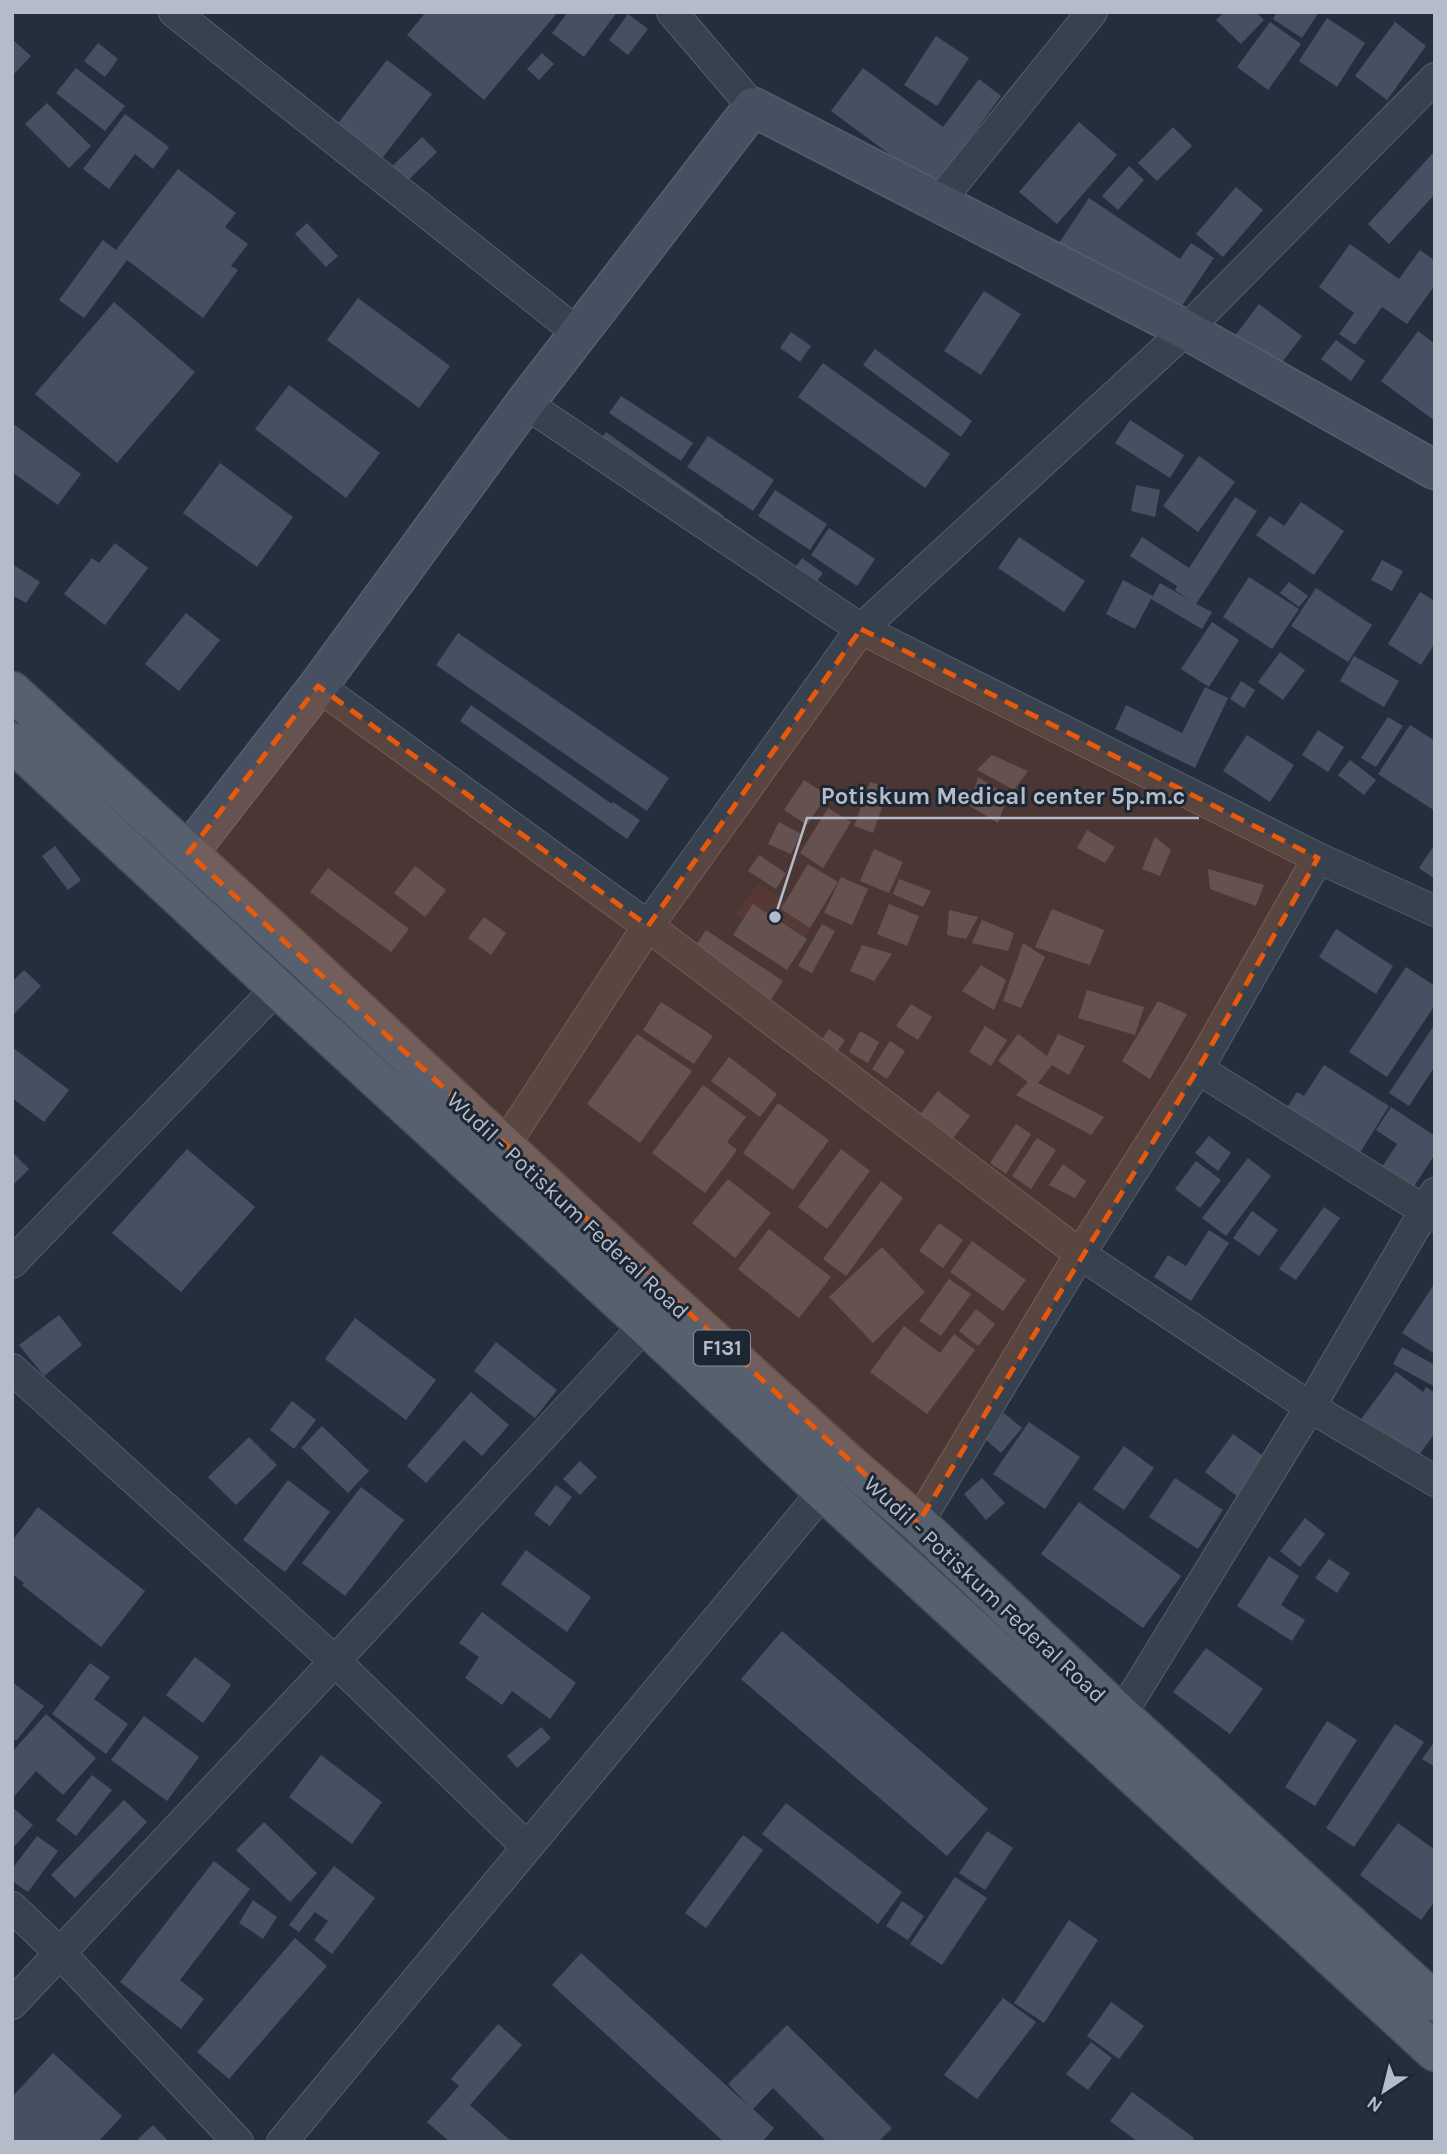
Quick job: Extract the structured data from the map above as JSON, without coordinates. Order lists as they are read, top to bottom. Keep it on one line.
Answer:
{"streets":{"main road":["Wudil - Potiskum Federal Road","F131"]},"places":["Potiskum Medical center 5p.m.c"],"north":"bottom left"}
